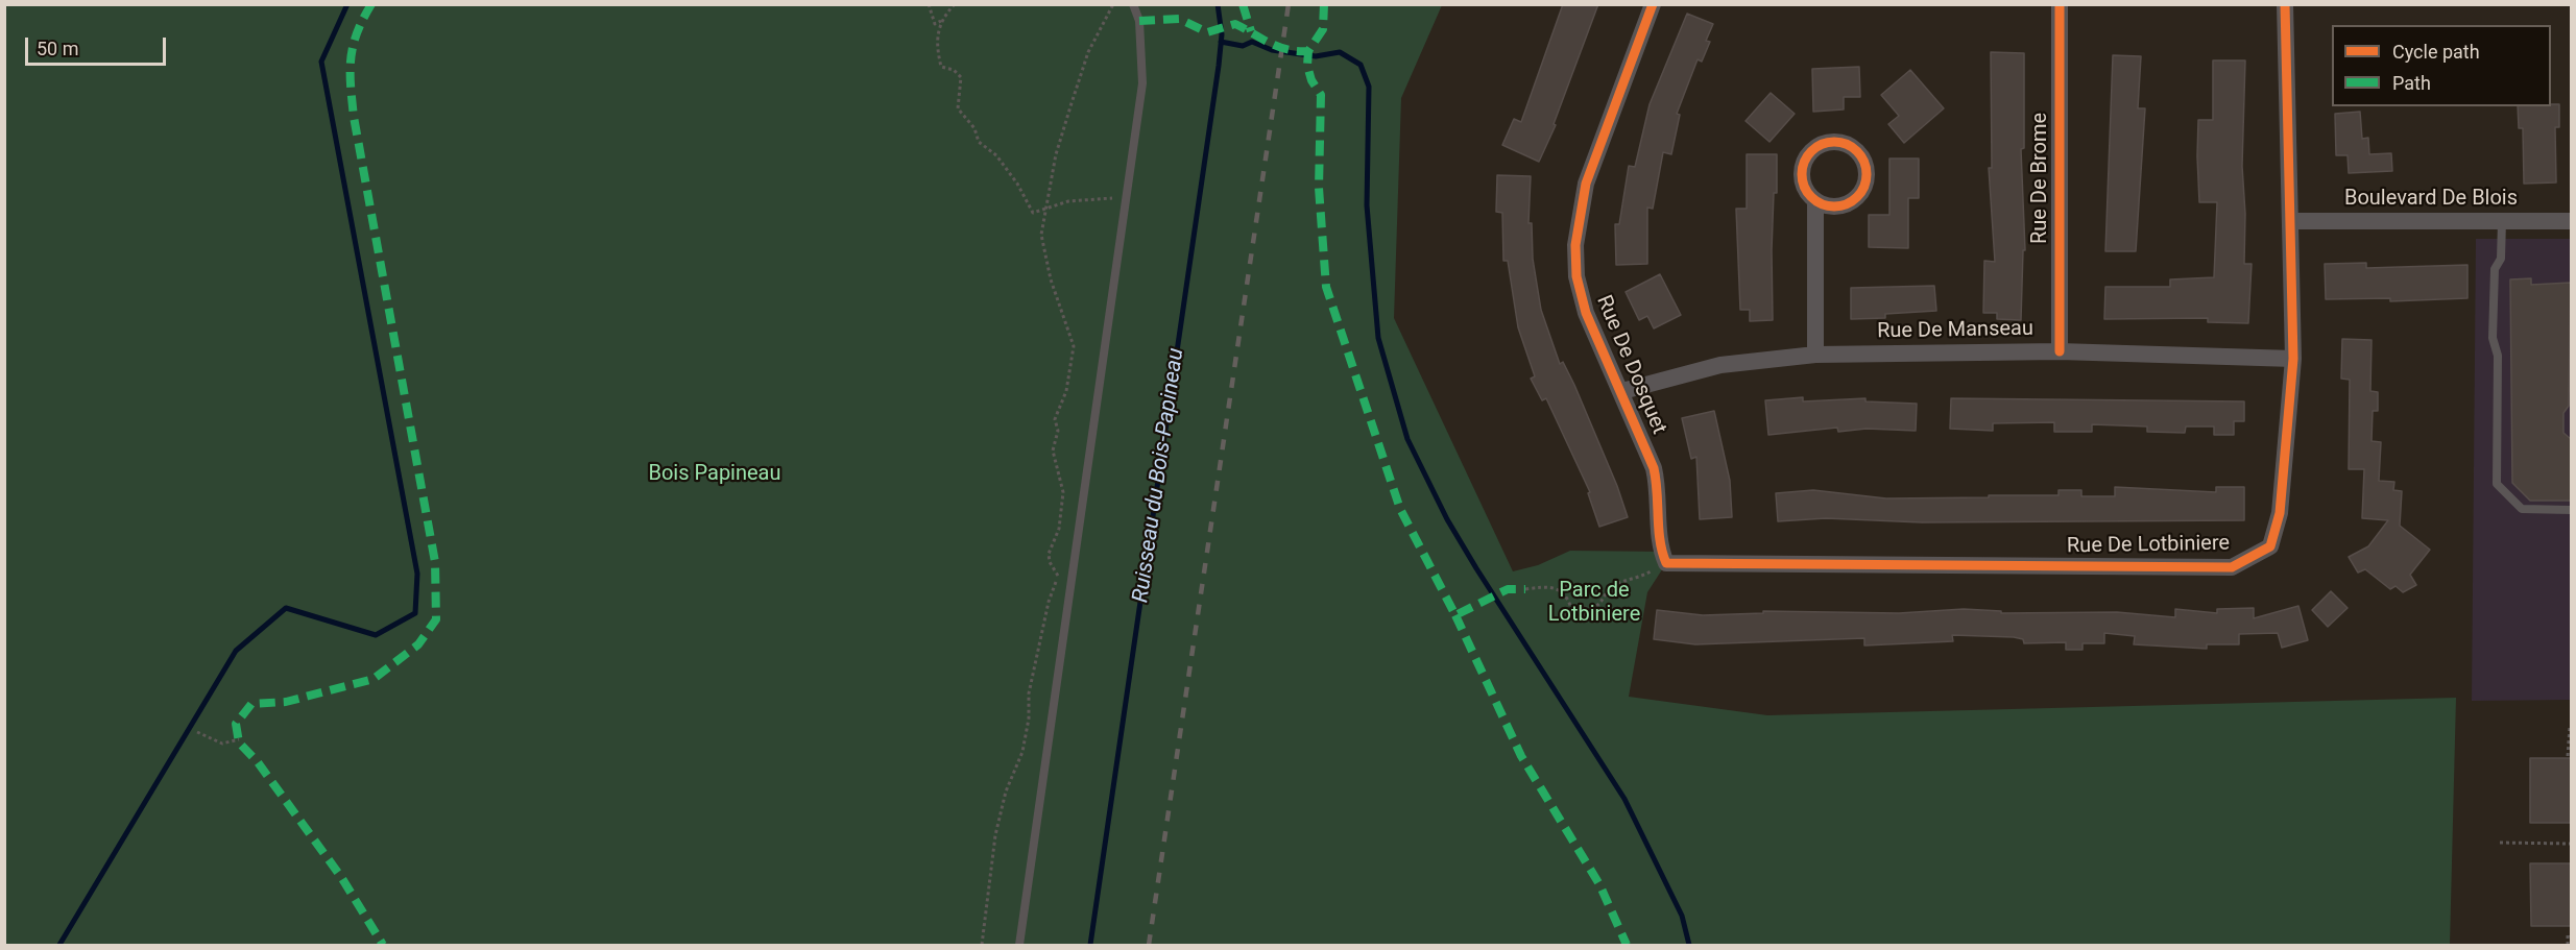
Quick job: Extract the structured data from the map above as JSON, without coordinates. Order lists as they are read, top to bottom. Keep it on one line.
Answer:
{"streets":{"street":["Rue De Brome","Boulevard De Blois","Rue De Manseau","Rue De Dosquet","Rue De Lotbiniere"]},"crossings":[["Rue De Brome","Rue De Manseau"],["Boulevard De Blois","Rue De Lotbiniere"],["Rue De Manseau","Rue De Dosquet"],["Rue De Manseau","Rue De Lotbiniere"],["Rue De Dosquet","Rue De Lotbiniere"]],"water":["Ruisseau du Bois-Papineau"],"parks":["Bois Papineau","Parc de Lotbiniere"],"legend":["Cycle path","Path"],"scale_bar":"50 m"}
